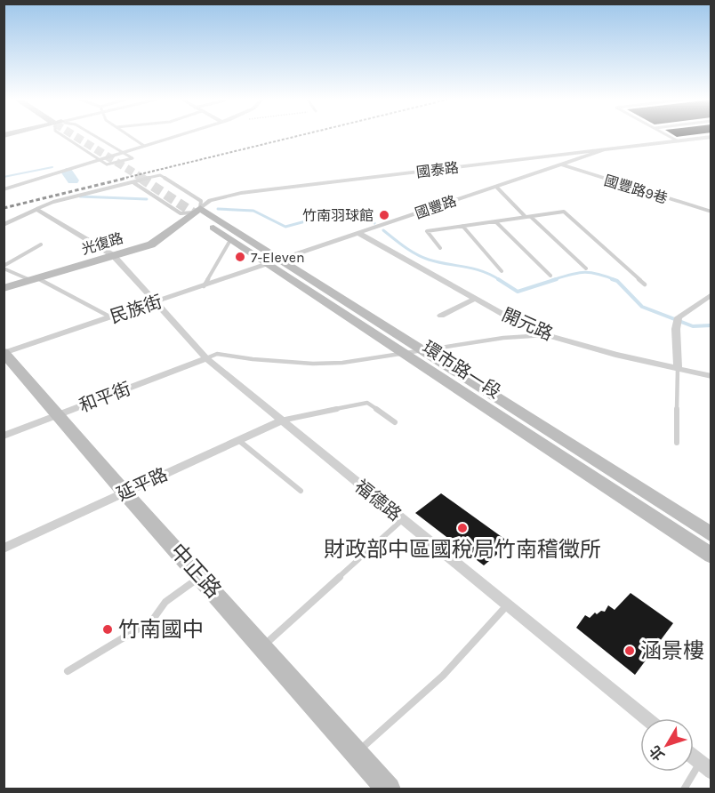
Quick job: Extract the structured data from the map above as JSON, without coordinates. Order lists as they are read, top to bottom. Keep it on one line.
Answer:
{"streets":{"main road":["光復路","環市路一段","中正路"],"street":["國泰路","國豐路9巷","國豐路","民族街","開元路","和平街","延平路","福德路"]},"crossings":[["國泰路","國豐路"],["國泰路","光復路"],["國泰路","環市路一段"],["國豐路9巷","國豐路"],["國豐路","民族街"],["國豐路","開元路"],["國豐路","環市路一段"],["光復路","環市路一段"],["光復路","福德路"],["民族街","環市路一段"],["民族街","福德路"],["民族街","中正路"],["和平街","福德路"],["和平街","中正路"],["延平路","福德路"],["延平路","中正路"]],"places":["竹南羽球館","7-Eleven","財政部中區國稅局竹南稽徵所","竹南國中","涵景樓"],"north":"bottom left"}
